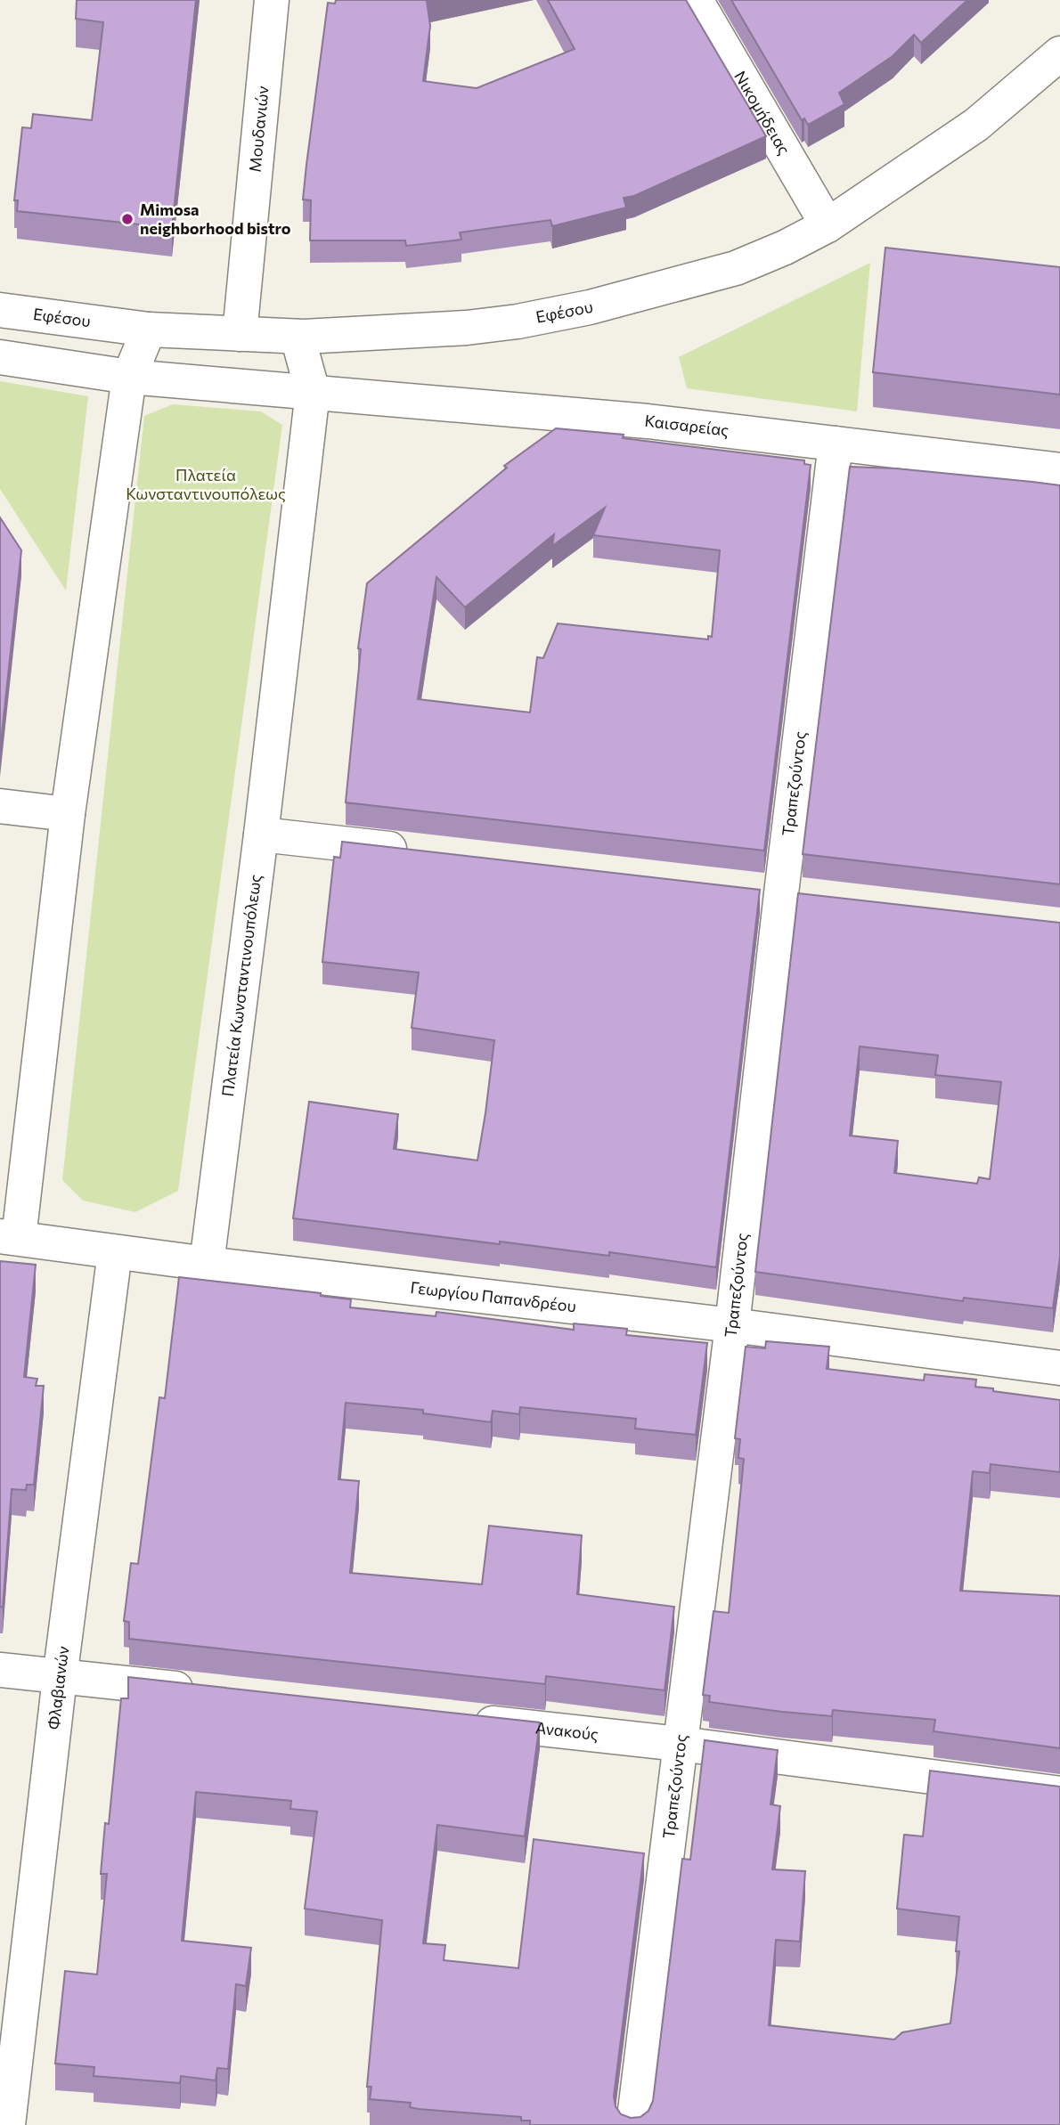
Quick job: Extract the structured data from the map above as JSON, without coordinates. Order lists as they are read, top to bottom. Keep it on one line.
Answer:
{"streets":{"street":["Νικομήδειας","Μουδανιών","Εφέσου","Καισαρείας","Τραπεζούντος","Πλατεία Κωνσταντινουπόλεως","Γεωργίου Παπανδρέου","Φλαβιανών","Ανακούς"]},"crossings":[["Νικομήδειας","Εφέσου"],["Μουδανιών","Εφέσου"],["Εφέσου","Πλατεία Κωνσταντινουπόλεως"],["Καισαρείας","Τραπεζούντος"],["Καισαρείας","Πλατεία Κωνσταντινουπόλεως"],["Τραπεζούντος","Γεωργίου Παπανδρέου"],["Τραπεζούντος","Ανακούς"],["Πλατεία Κωνσταντινουπόλεως","Γεωργίου Παπανδρέου"],["Γεωργίου Παπανδρέου","Φλαβιανών"]],"parks":["Πλατεία Κωνσταντινουπόλεως"],"places":["Mimosa neighborhood bistro"]}
